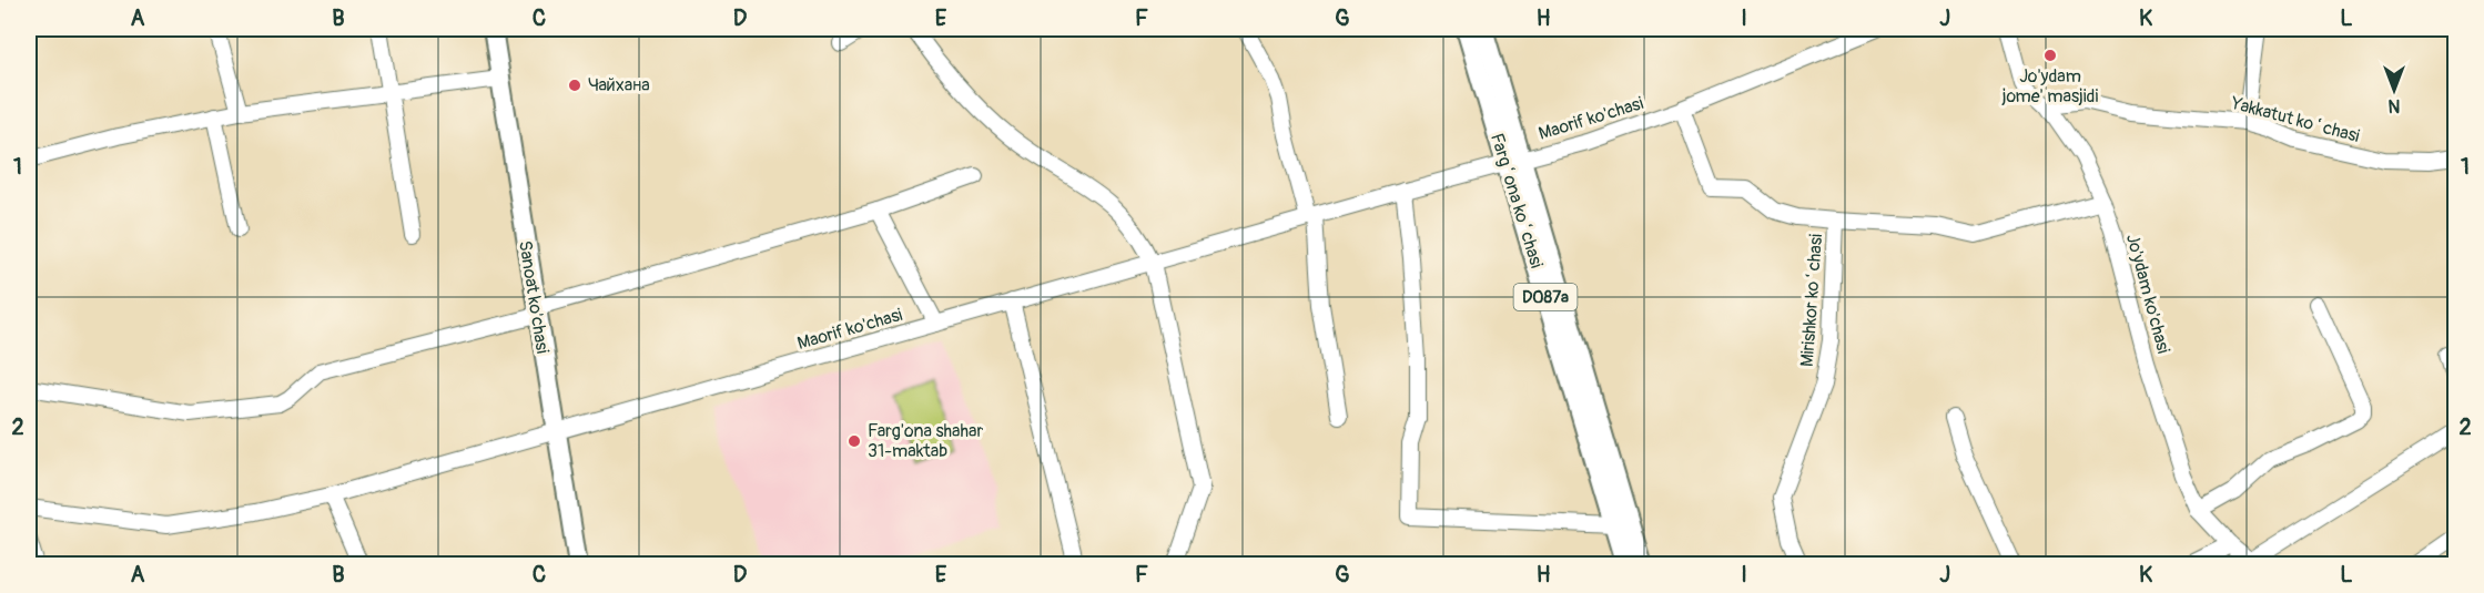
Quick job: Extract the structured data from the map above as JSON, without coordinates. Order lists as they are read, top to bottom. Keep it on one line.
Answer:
{"streets":{"main road":["Fargʻona koʻchasi","Sanoat ko'chasi","D087a"],"street":["Maorif ko'chasi","Yakkatut koʻchasi","Jo'ydam ko'chasi","Mirishkor koʻchasi"]},"crossings":[["Maorif ko'chasi","Fargʻona koʻchasi"],["Maorif ko'chasi","Sanoat ko'chasi"],["Yakkatut koʻchasi","Jo'ydam ko'chasi"],["Jo'ydam ko'chasi","Mirishkor koʻchasi"]],"places":["Jo'ydam jome' masjidi","Чайхана","Farg'ona shahar 31-maktab"],"north":"bottom","grid":{"columns":["A","B","C","D","E","F","G","H","I","J","K","L"],"rows":["1","2"]}}
